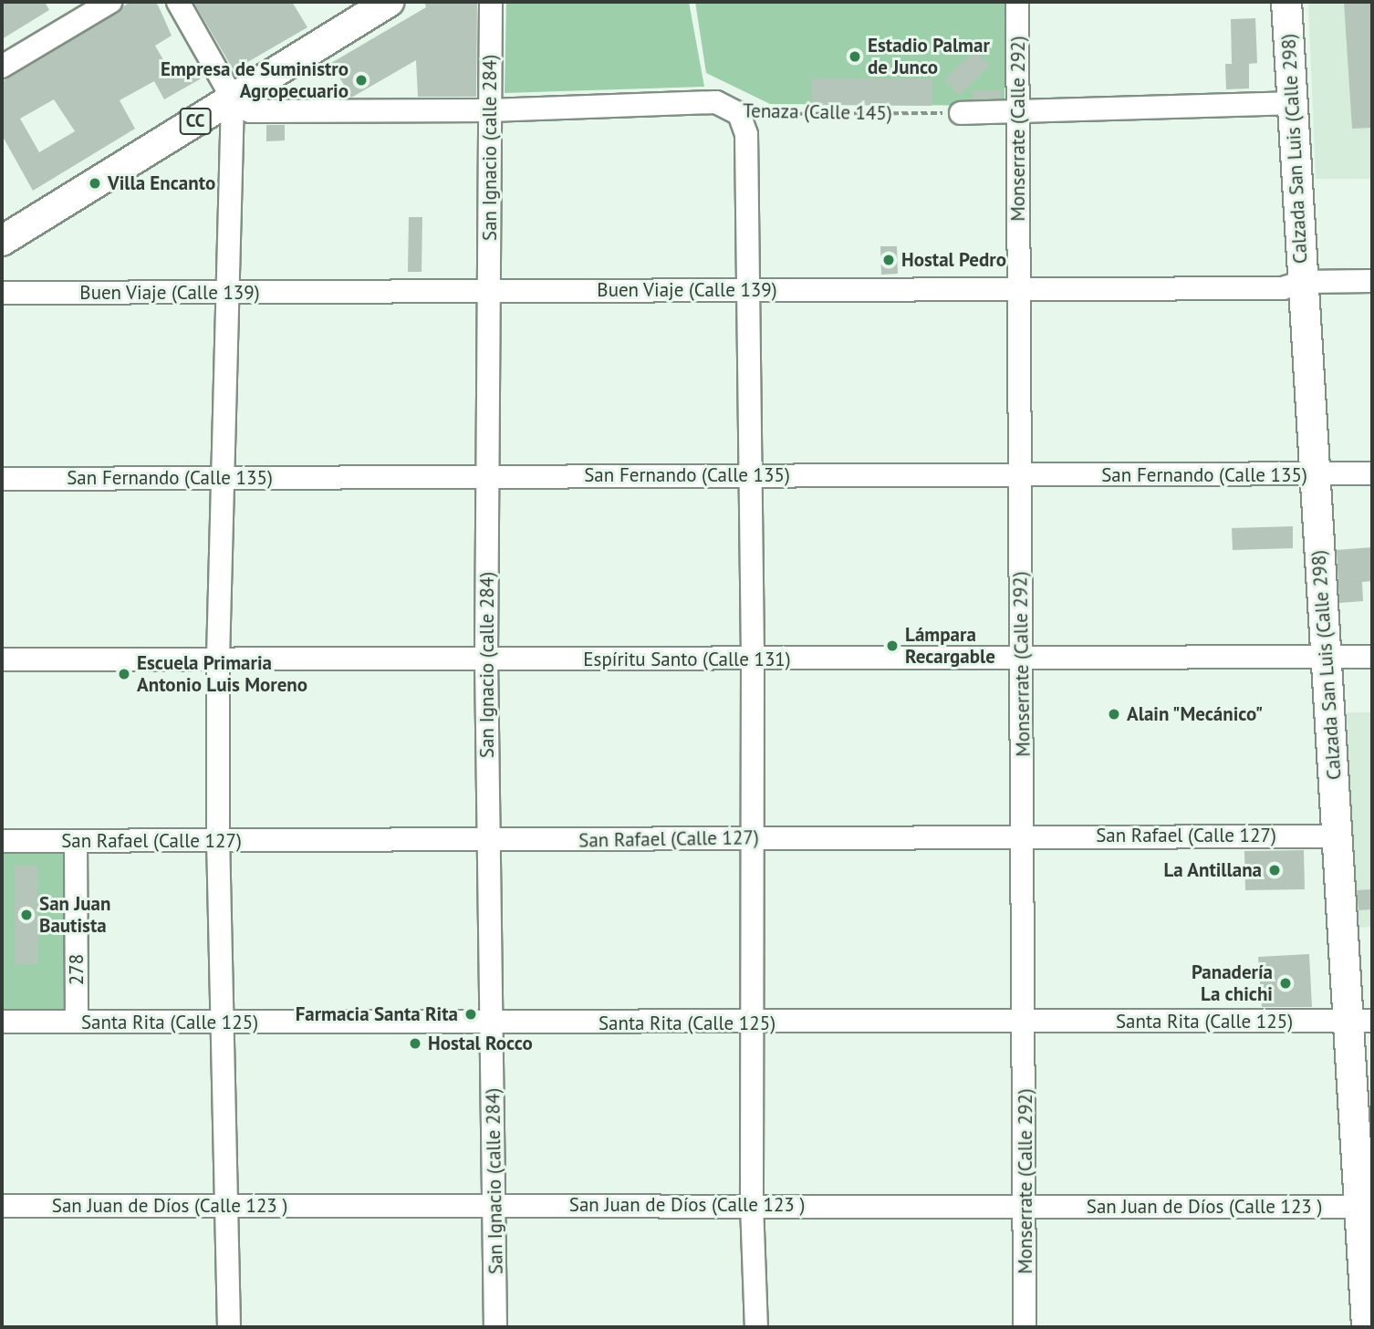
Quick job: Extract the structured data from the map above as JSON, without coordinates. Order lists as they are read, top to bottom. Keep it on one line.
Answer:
{"streets":{"main road":["CC","Calzada San Luis (Calle 298)"],"street":["Tenaza (Calle 145)","Monserrate (Calle 292)","San Ignacio (calle 284)","Buen Viaje (Calle 139)","San Fernando (Calle 135)","Espíritu Santo (Calle 131)","San Rafael (Calle 127)","278","Santa Rita (Calle 125)","San Juan de Díos (Calle 123 )"]},"crossings":[["Tenaza (Calle 145)","CC"],["Tenaza (Calle 145)","San Ignacio (calle 284)"],["Monserrate (Calle 292)","Buen Viaje (Calle 139)"],["Monserrate (Calle 292)","San Fernando (Calle 135)"],["Monserrate (Calle 292)","Espíritu Santo (Calle 131)"],["Monserrate (Calle 292)","San Rafael (Calle 127)"],["Monserrate (Calle 292)","Santa Rita (Calle 125)"],["Monserrate (Calle 292)","San Juan de Díos (Calle 123 )"],["San Ignacio (calle 284)","Buen Viaje (Calle 139)"],["San Ignacio (calle 284)","San Fernando (Calle 135)"],["San Ignacio (calle 284)","Espíritu Santo (Calle 131)"],["San Ignacio (calle 284)","San Rafael (Calle 127)"],["San Ignacio (calle 284)","Santa Rita (Calle 125)"],["San Ignacio (calle 284)","San Juan de Díos (Calle 123 )"],["Calzada San Luis (Calle 298)","Buen Viaje (Calle 139)"],["Calzada San Luis (Calle 298)","San Fernando (Calle 135)"],["Calzada San Luis (Calle 298)","Espíritu Santo (Calle 131)"],["Calzada San Luis (Calle 298)","San Rafael (Calle 127)"],["Calzada San Luis (Calle 298)","Santa Rita (Calle 125)"],["Calzada San Luis (Calle 298)","San Juan de Díos (Calle 123 )"],["San Rafael (Calle 127)","278"],["278","Santa Rita (Calle 125)"]],"places":["Estadio Palmar de Junco","Empresa de Suministro Agropecuario","Villa Encanto","Hostal Pedro","Lámpara Recargable","Escuela Primaria Antonio Luis Moreno","Alain \"Mecánico\"","La Antillana","San Juan Bautista","Panadería La chichi","Farmacia Santa Rita","Hostal Rocco"]}
